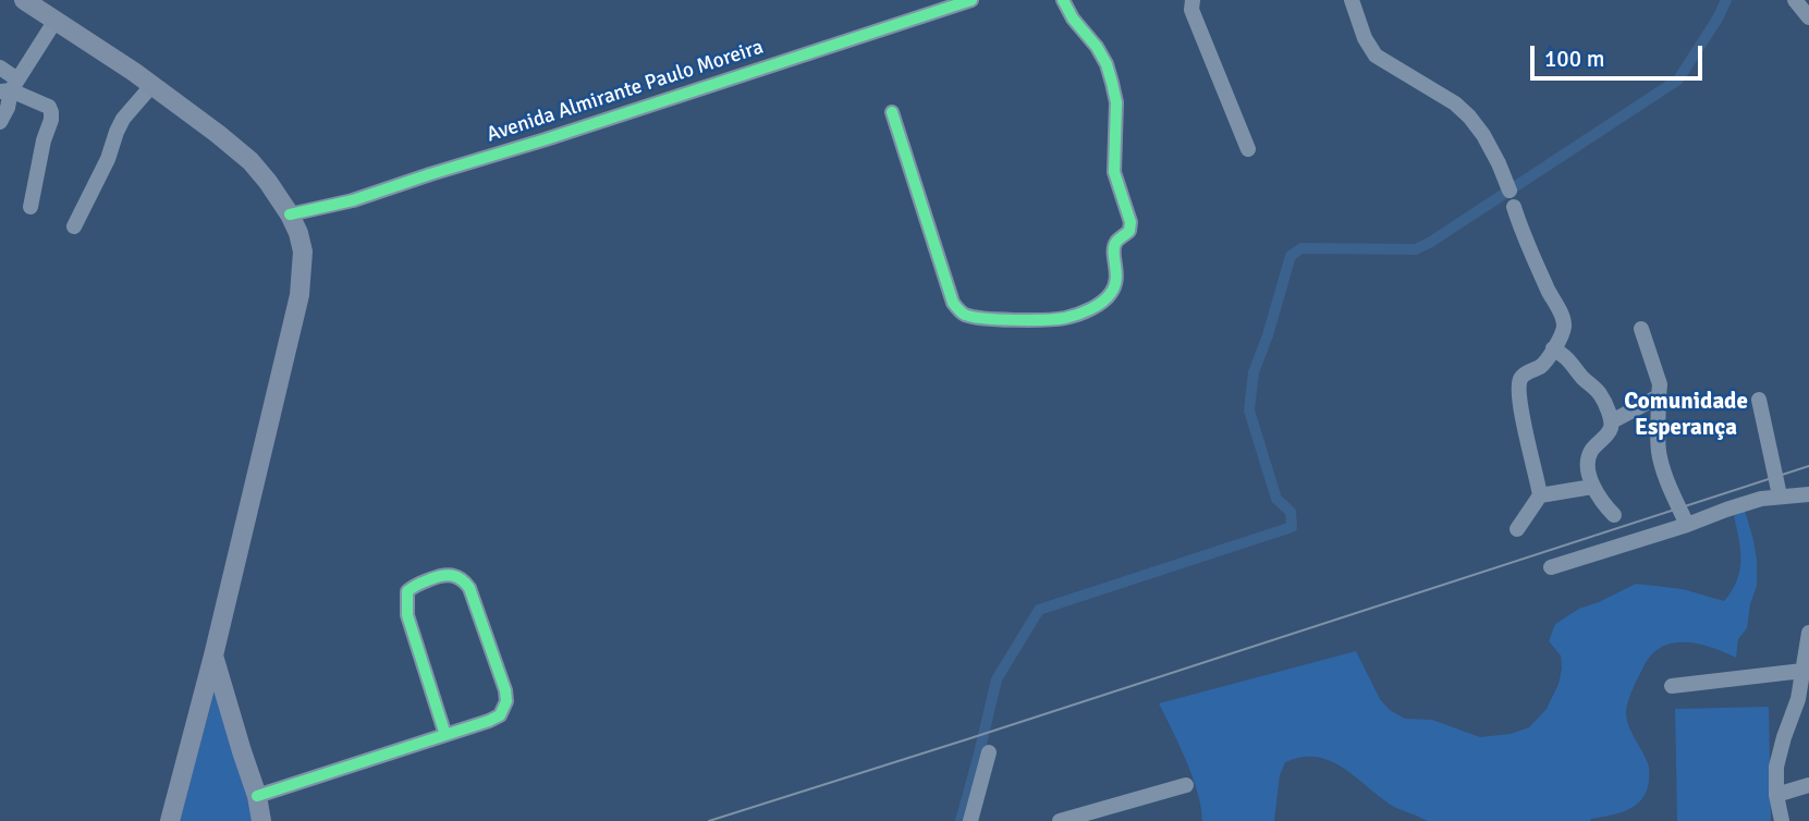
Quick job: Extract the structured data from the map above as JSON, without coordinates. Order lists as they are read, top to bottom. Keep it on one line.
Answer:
{"streets":{"street":["Avenida Almirante Paulo Moreira"]},"districts":["Comunidade Esperança"],"scale_bar":"100 m"}
